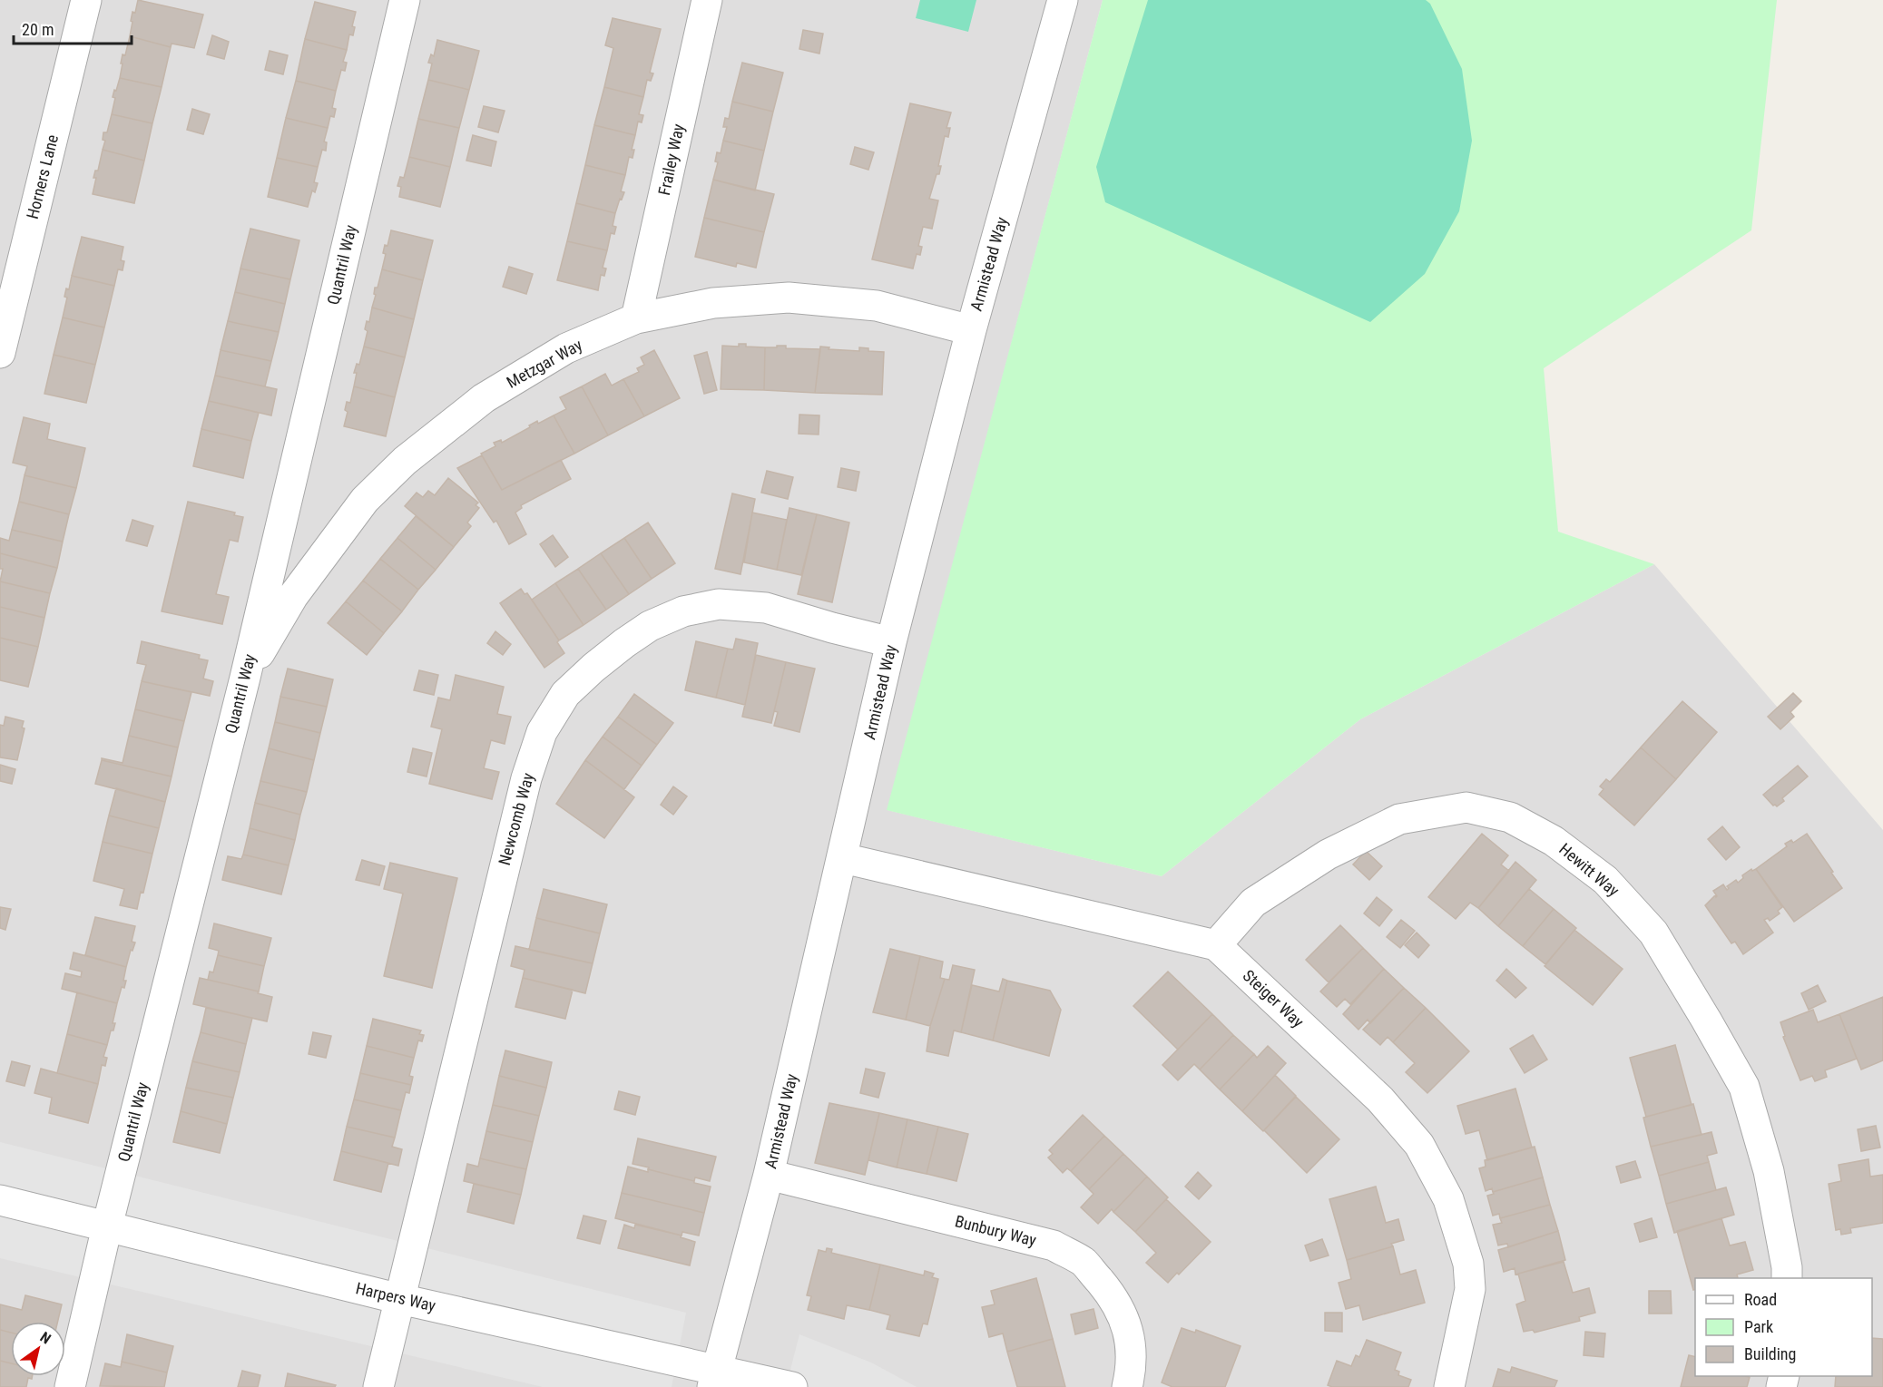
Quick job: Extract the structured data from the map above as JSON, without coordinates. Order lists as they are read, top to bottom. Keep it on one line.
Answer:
{"streets":{"street":["Frailey Way","Horners Lane","Armistead Way","Quantril Way","Metzgar Way","Newcomb Way","Hewitt Way","Steiger Way","Bunbury Way","Harpers Way"]},"crossings":[["Frailey Way","Metzgar Way"],["Armistead Way","Metzgar Way"],["Armistead Way","Newcomb Way"],["Armistead Way","Bunbury Way"],["Armistead Way","Harpers Way"],["Quantril Way","Metzgar Way"],["Quantril Way","Harpers Way"],["Newcomb Way","Harpers Way"],["Hewitt Way","Steiger Way"]],"legend":["Road","Park","Building"],"scale_bar":"20 m","north":"top right"}
